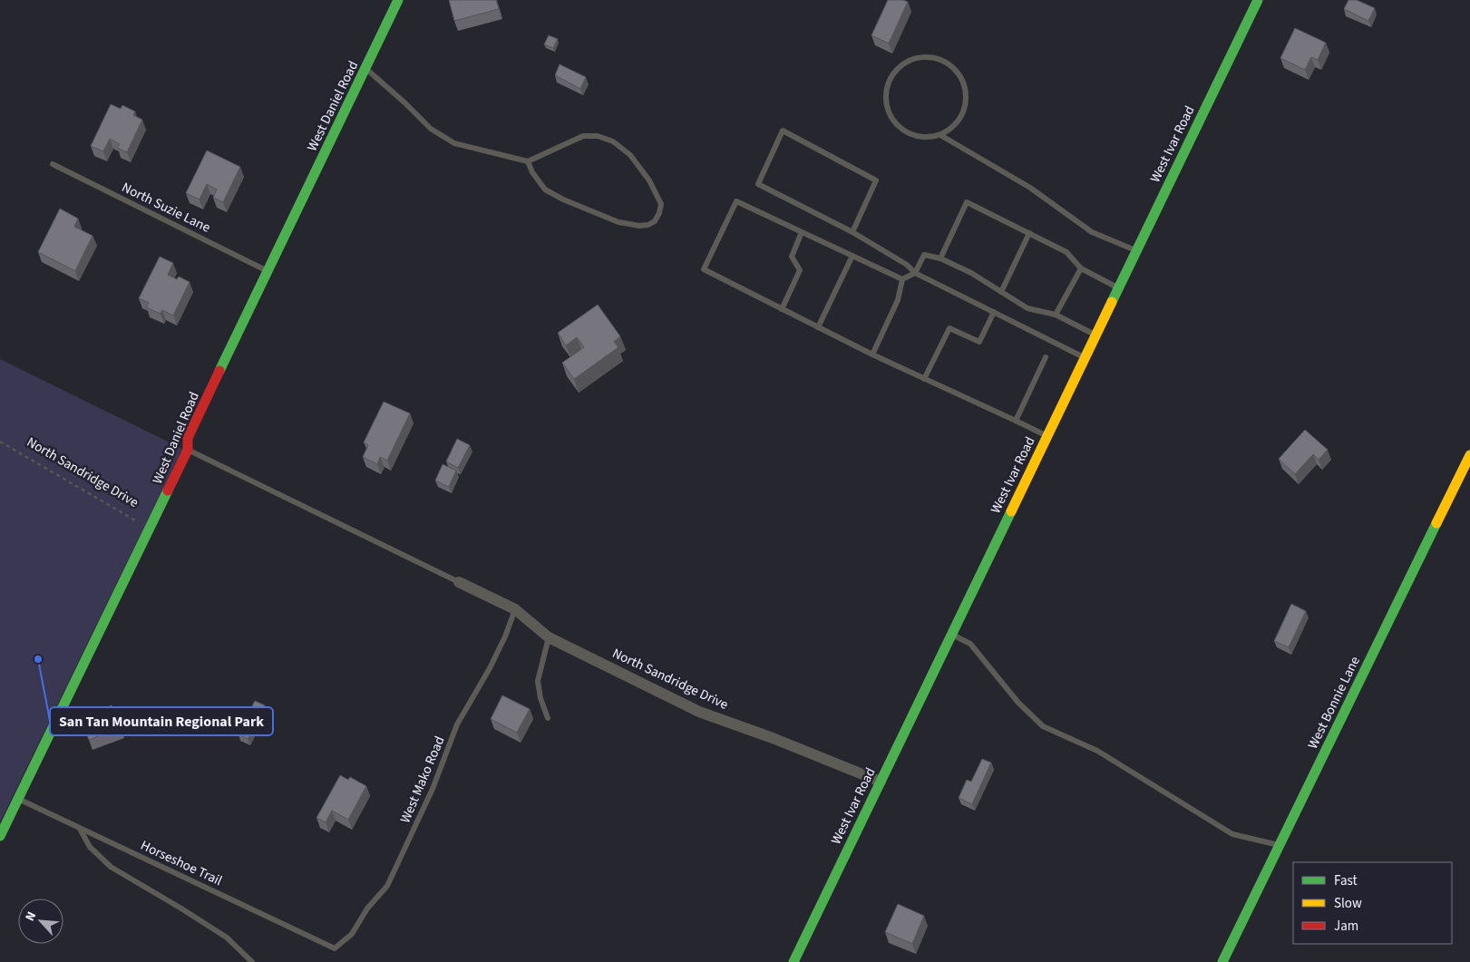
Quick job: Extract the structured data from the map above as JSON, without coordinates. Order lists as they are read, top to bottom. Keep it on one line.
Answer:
{"streets":{"street":["West Daniel Road","West Ivar Road","North Sandridge Drive","West Bonnie Lane"],"lane":["North Suzie Lane","West Mako Road","Horseshoe Trail"]},"crossings":[["West Daniel Road","North Suzie Lane"],["West Daniel Road","North Sandridge Drive"],["West Daniel Road","Horseshoe Trail"],["West Ivar Road","North Sandridge Drive"],["North Sandridge Drive","West Mako Road"],["West Mako Road","Horseshoe Trail"]],"places":["San Tan Mountain Regional Park"],"legend":["Fast","Slow","Jam"],"north":"top left"}
